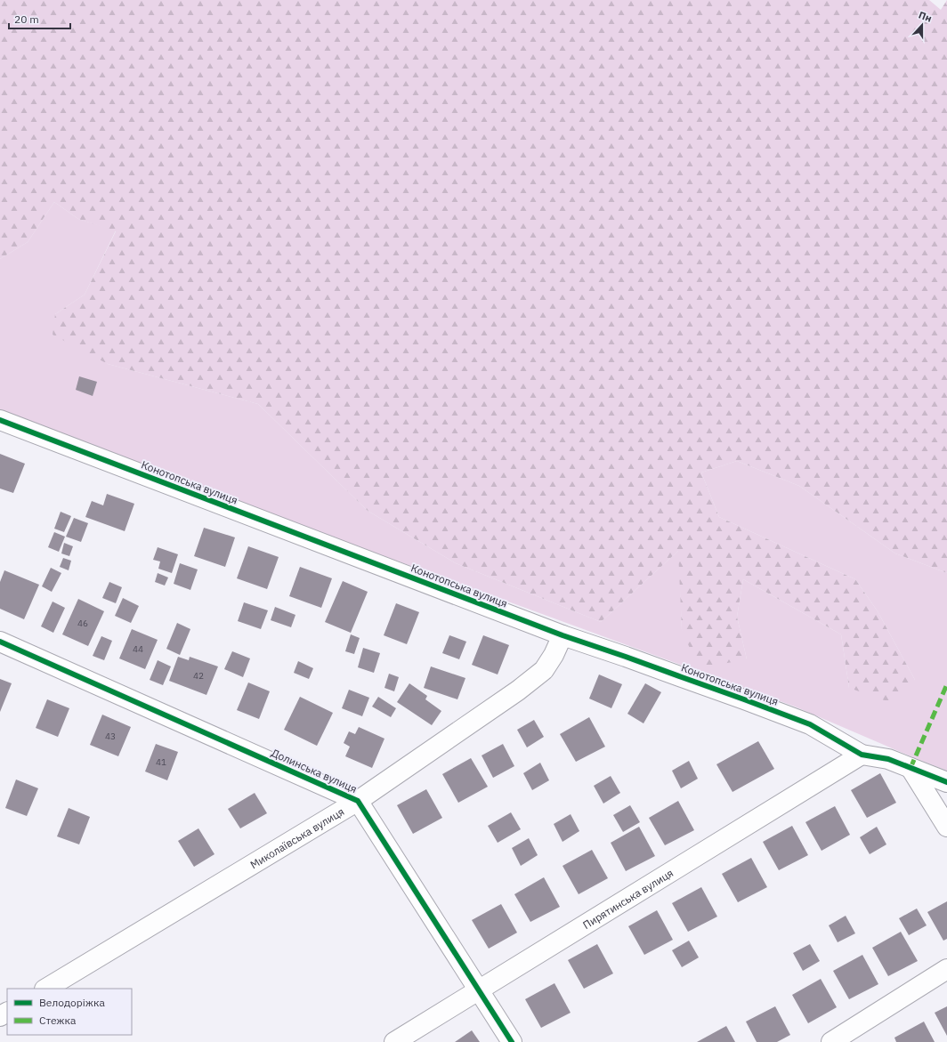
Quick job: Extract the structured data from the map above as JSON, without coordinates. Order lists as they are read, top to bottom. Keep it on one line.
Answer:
{"streets":{"street":["Конотопська вулиця","Долинська вулиця","Миколаївська вулиця","Пирятинська вулиця"]},"crossings":[["Конотопська вулиця","Миколаївська вулиця"],["Конотопська вулиця","Пирятинська вулиця"],["Долинська вулиця","Миколаївська вулиця"],["Долинська вулиця","Пирятинська вулиця"]],"house_numbers":["46","44","42","43","41"],"legend":["Велодоріжка","Стежка"],"scale_bar":"20 m","north":"top"}
